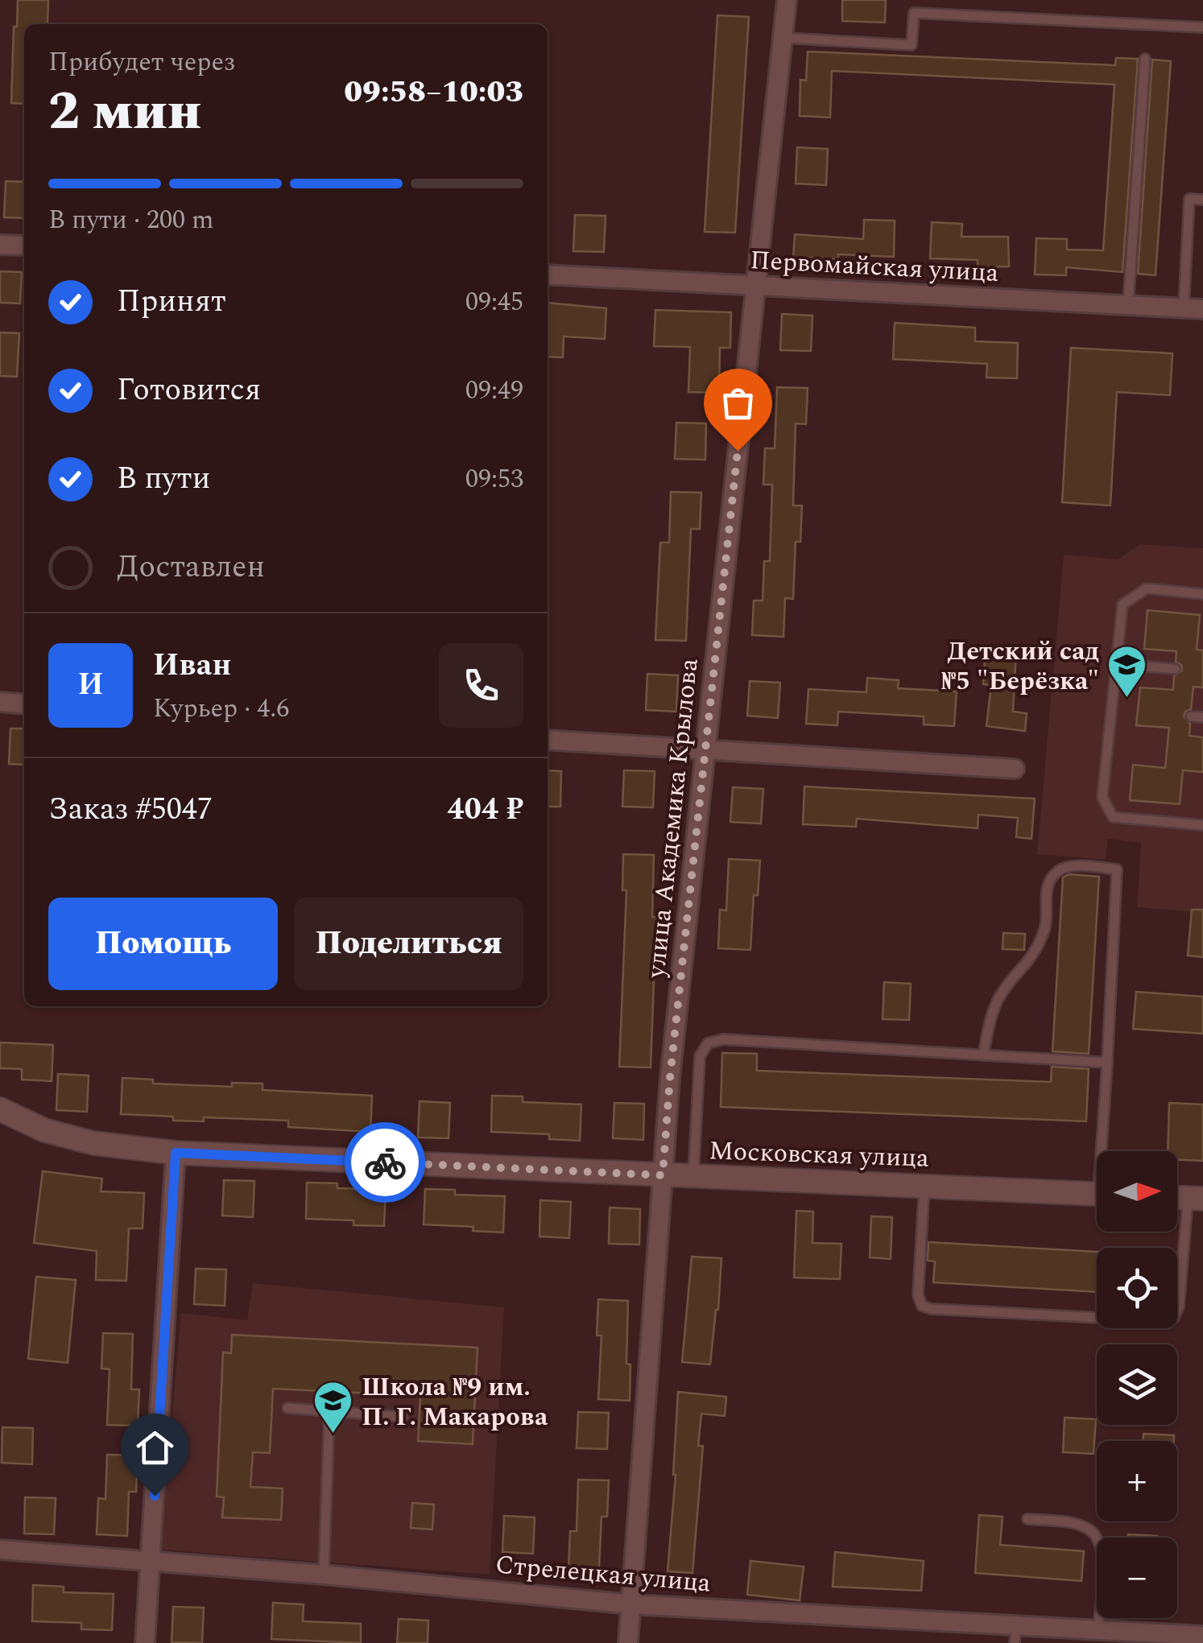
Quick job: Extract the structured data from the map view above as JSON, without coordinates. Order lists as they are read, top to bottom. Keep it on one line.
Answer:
{"streets":{"street":["Первомайская улица","улица Академика Крылова","Московская улица","Стрелецкая улица"]},"crossings":[["Первомайская улица","улица Академика Крылова"],["улица Академика Крылова","Московская улица"],["улица Академика Крылова","Стрелецкая улица"]],"places":{"school or university":["Детский сад №5 \"Берёзка\"","Школа №9 им. П. Г. Макарова"]},"north":"right","page":{"heading":["2 мин","Прибудет через","09:58–10:03"],"panel":["Иван","Курьер · 4.6","Заказ #5047","404 ₽"],"bar":"В пути · 200 m","list":[["Принят","09:45"],["Готовится","09:49"],["В пути","09:53"],"Доставлен"],"round":"И","buttons":["Помощь","Поделиться"],"map_buttons":["+","−"]}}
